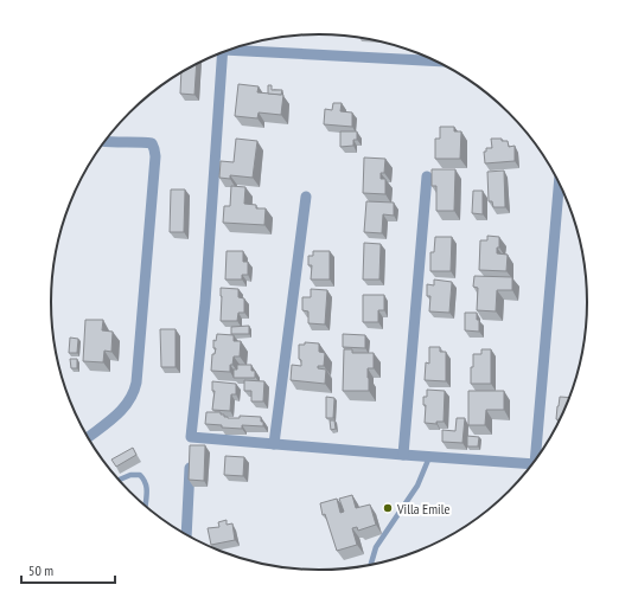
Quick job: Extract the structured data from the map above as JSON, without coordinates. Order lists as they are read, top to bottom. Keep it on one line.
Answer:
{"places":["Villa Emile"],"scale_bar":"50 m"}
